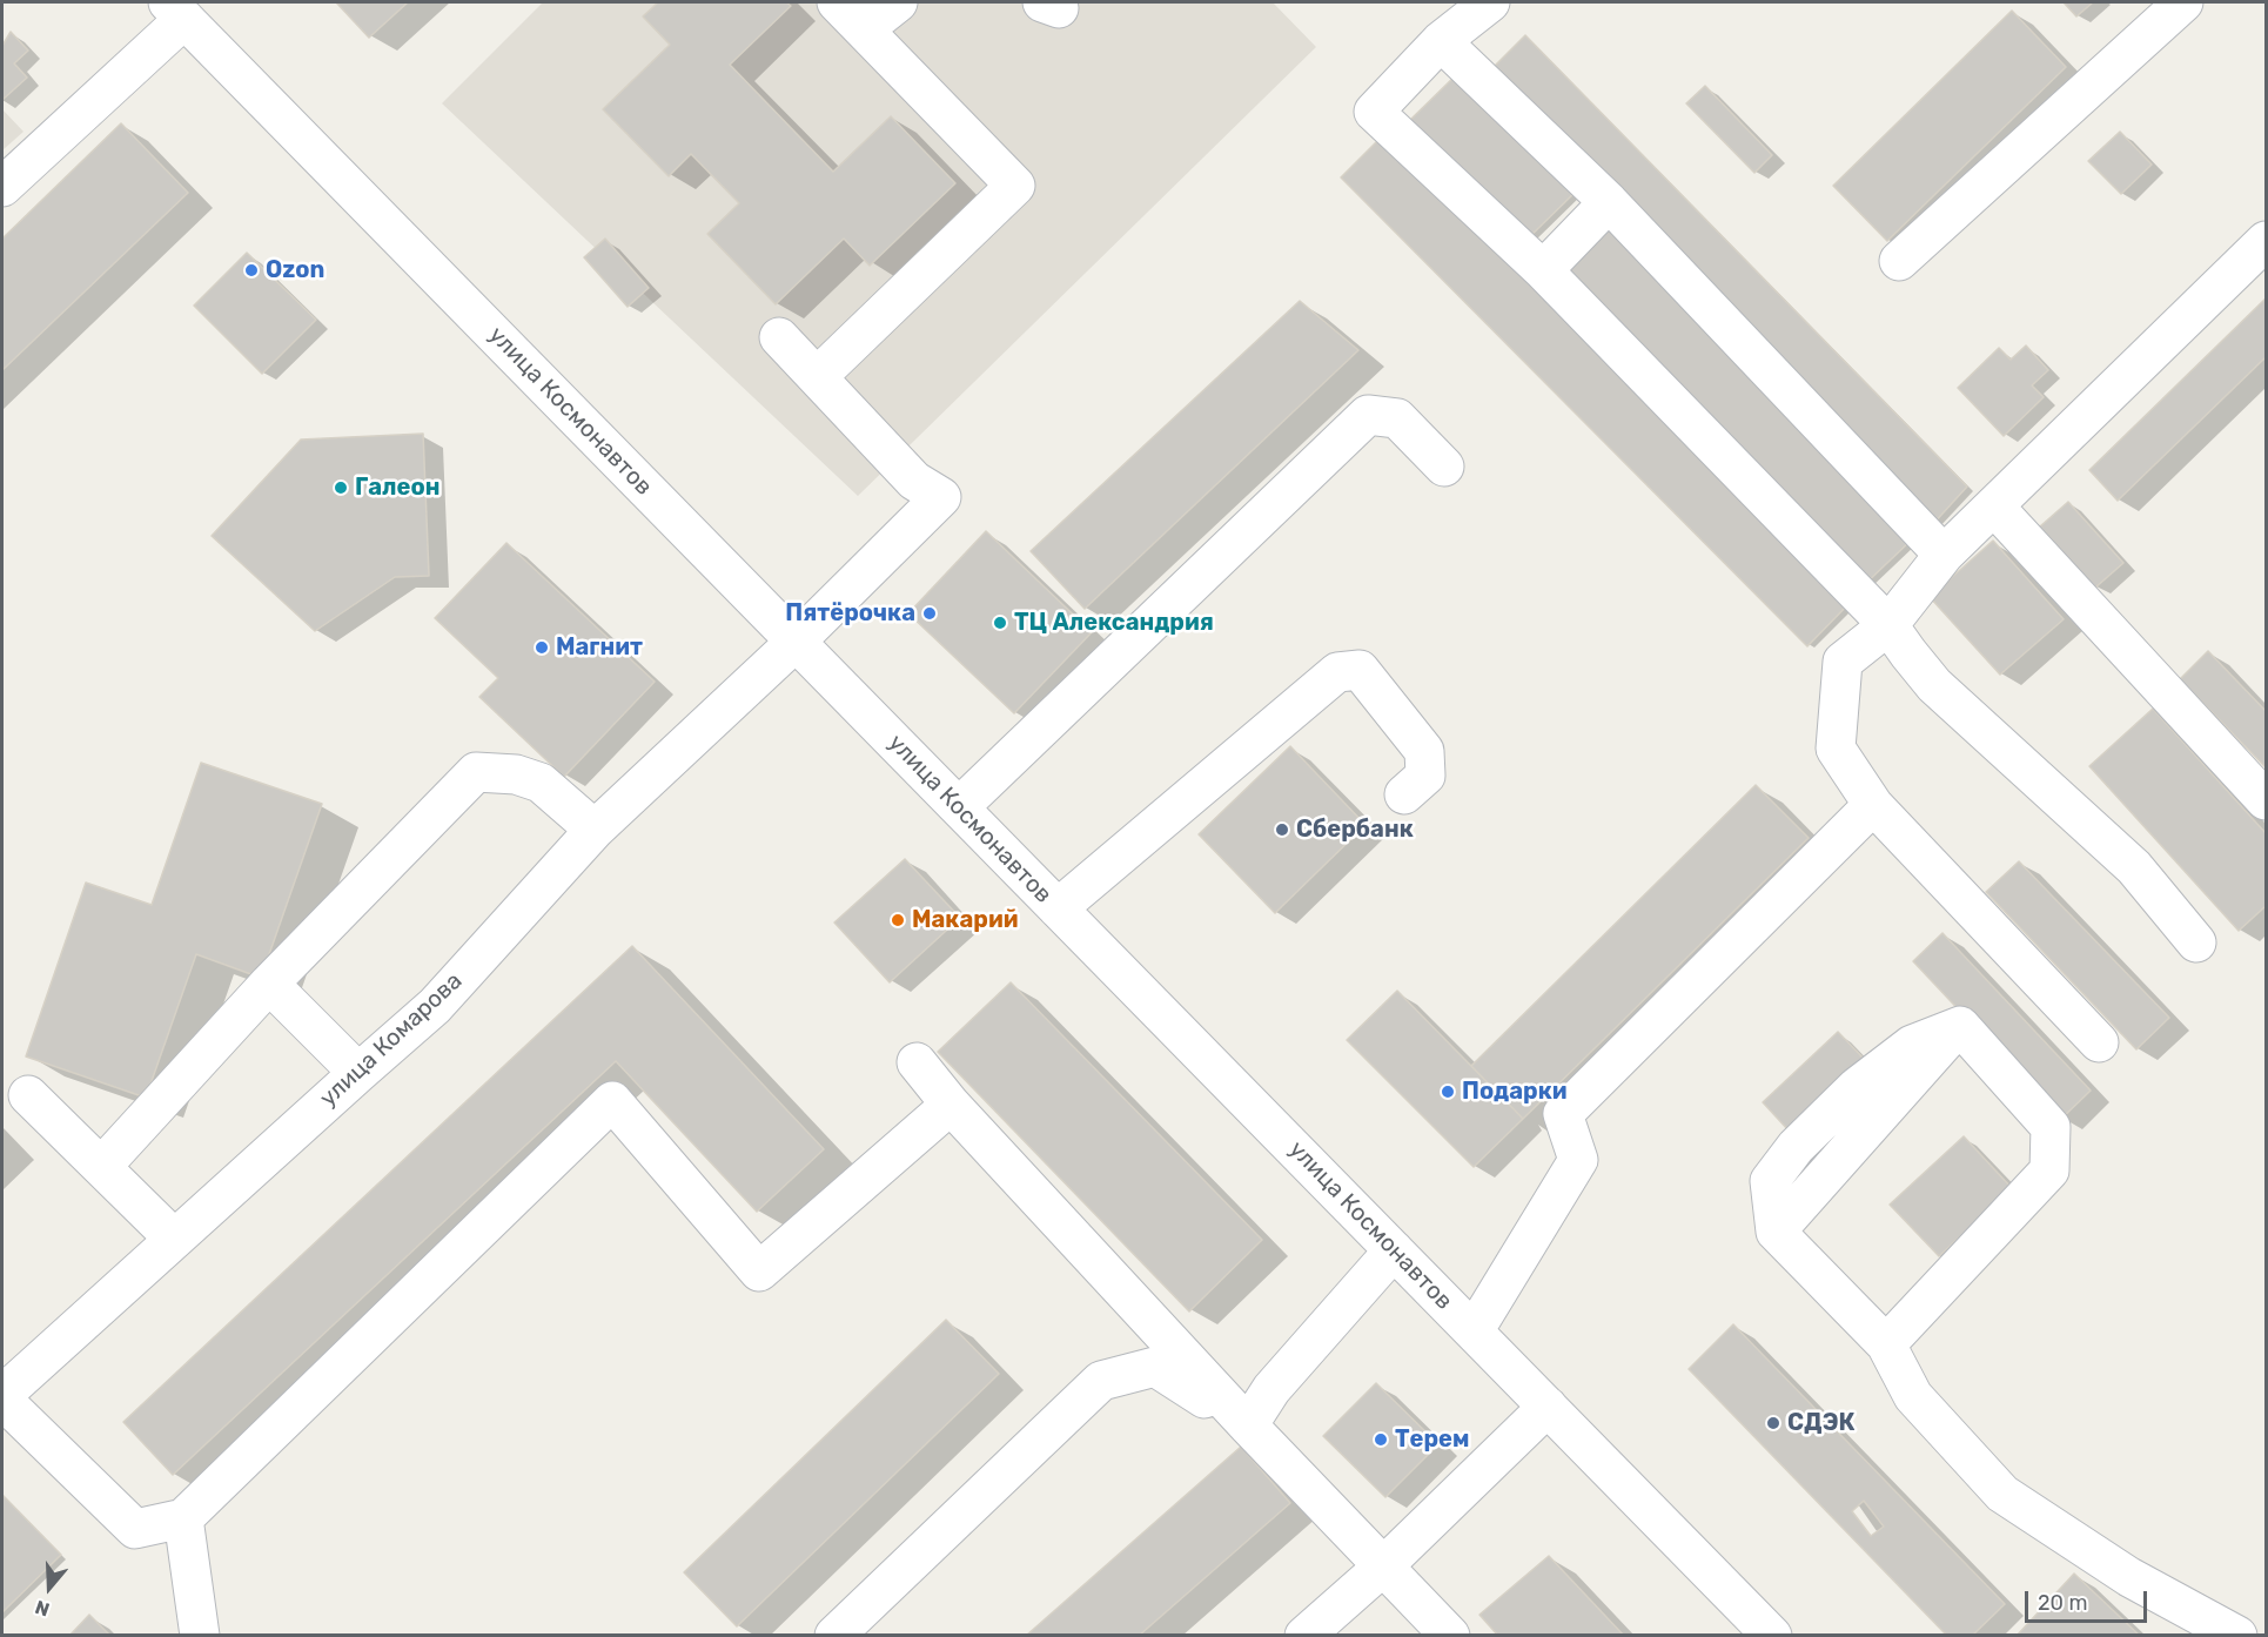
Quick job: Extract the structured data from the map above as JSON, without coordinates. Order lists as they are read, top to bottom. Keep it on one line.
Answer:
{"streets":{"street":["улица Космонавтов","улица Комарова"]},"crossings":[["улица Космонавтов","улица Комарова"]],"places":["Ozon","Галеон","Пятёрочка","ТЦ Александрия","Магнит","Сбербанк","Макарий","Подарки","СДЭК","Терем"],"scale_bar":"20 m","north":"bottom"}
